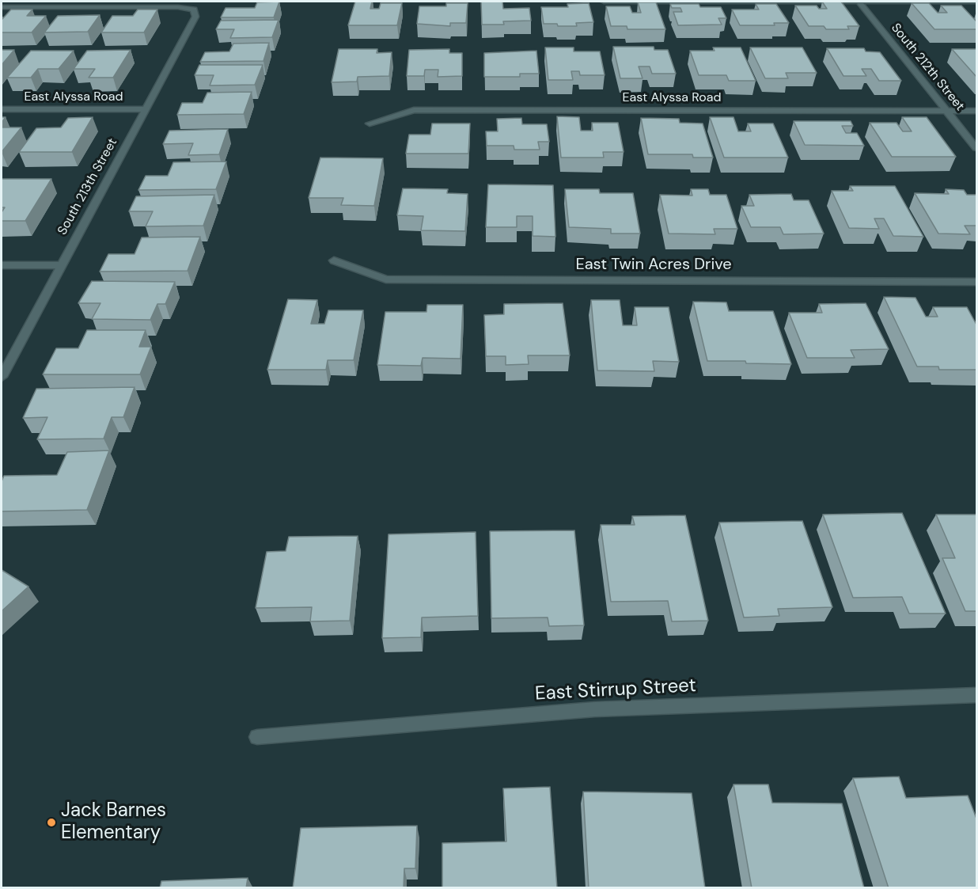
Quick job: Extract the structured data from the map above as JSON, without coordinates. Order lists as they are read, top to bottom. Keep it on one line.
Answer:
{"streets":{"street":["South 212th Street","East Alyssa Road","South 213th Street","East Twin Acres Drive","East Stirrup Street"]},"crossings":[["South 212th Street","East Alyssa Road"],["East Alyssa Road","South 213th Street"]],"places":["Jack Barnes Elementary"]}
